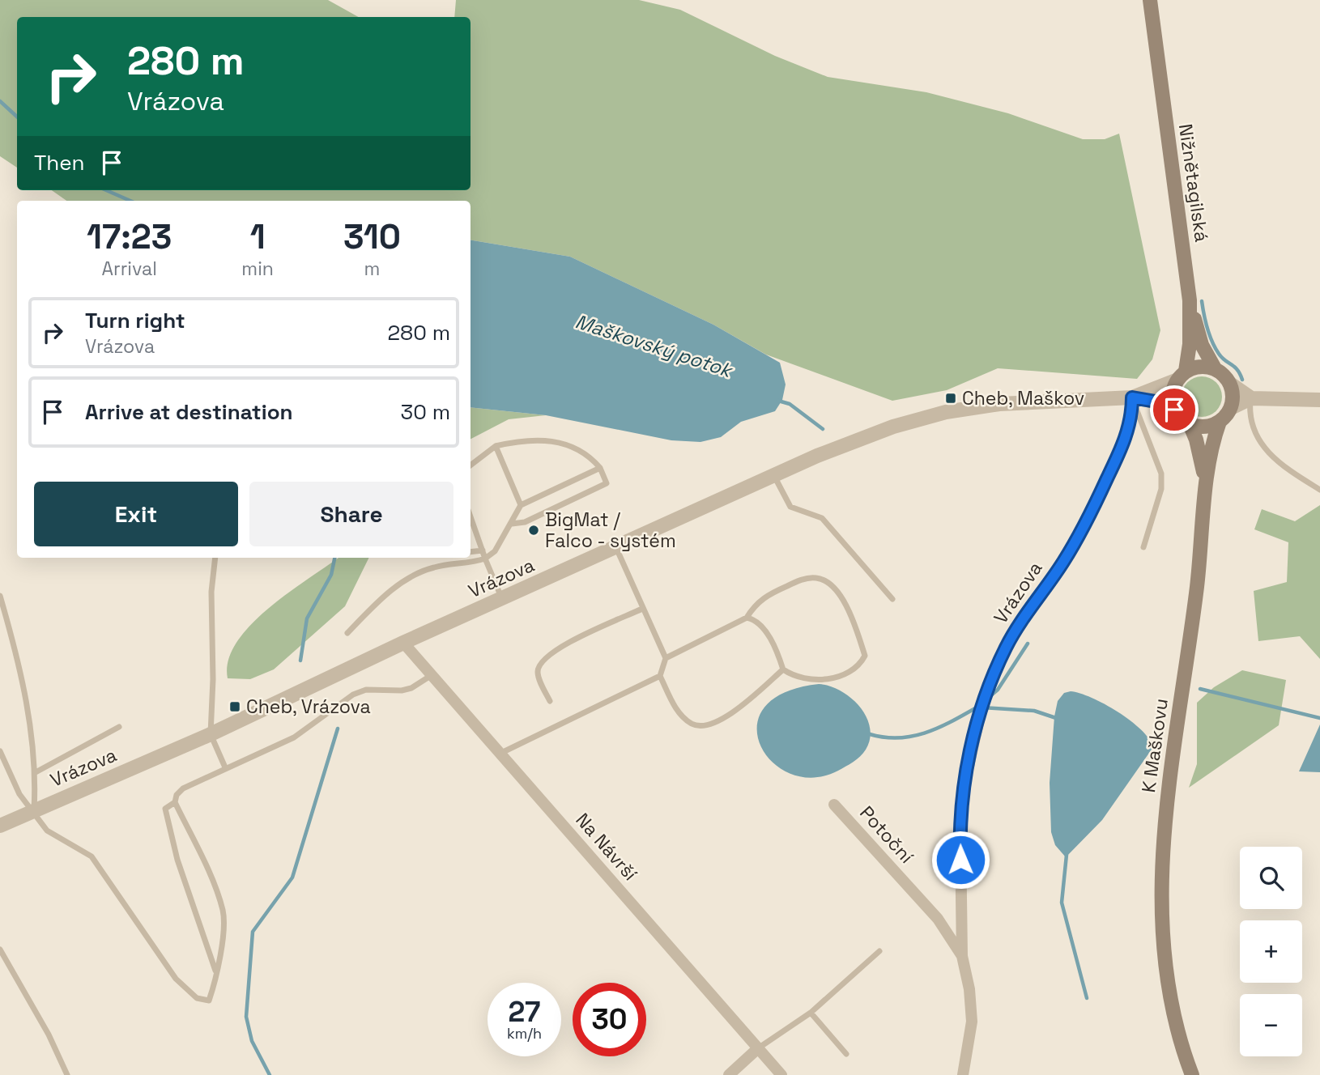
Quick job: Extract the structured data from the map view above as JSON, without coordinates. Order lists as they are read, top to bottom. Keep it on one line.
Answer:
{"streets":{"main road":["Nižnětagilská","K Maškovu"],"street":["Vrázova","Potoční","Na Návrší"]},"crossings":[["Nižnětagilská","Vrázova"],["Nižnětagilská","K Maškovu"],["Vrázova","K Maškovu"],["Vrázova","Potoční"],["Vrázova","Na Návrší"]],"water":["Maškovský potok"],"places":{"transit":["Cheb, Maškov","Cheb, Vrázova"],"other":["BigMat / Falco - systém"]},"page":{"turn":["280 m","Vrázova"],"then":"Then","eta":["17:23","Arrival","1","min","310","m"],"list":[{"name":"Turn right","note":"Vrázova","value":"280 m"},{"name":"Arrive at destination","value":"30 m"}],"buttons":["Exit","Share"],"map_buttons":["+","−"],"speed":"27 km/h","limit":"30"}}
